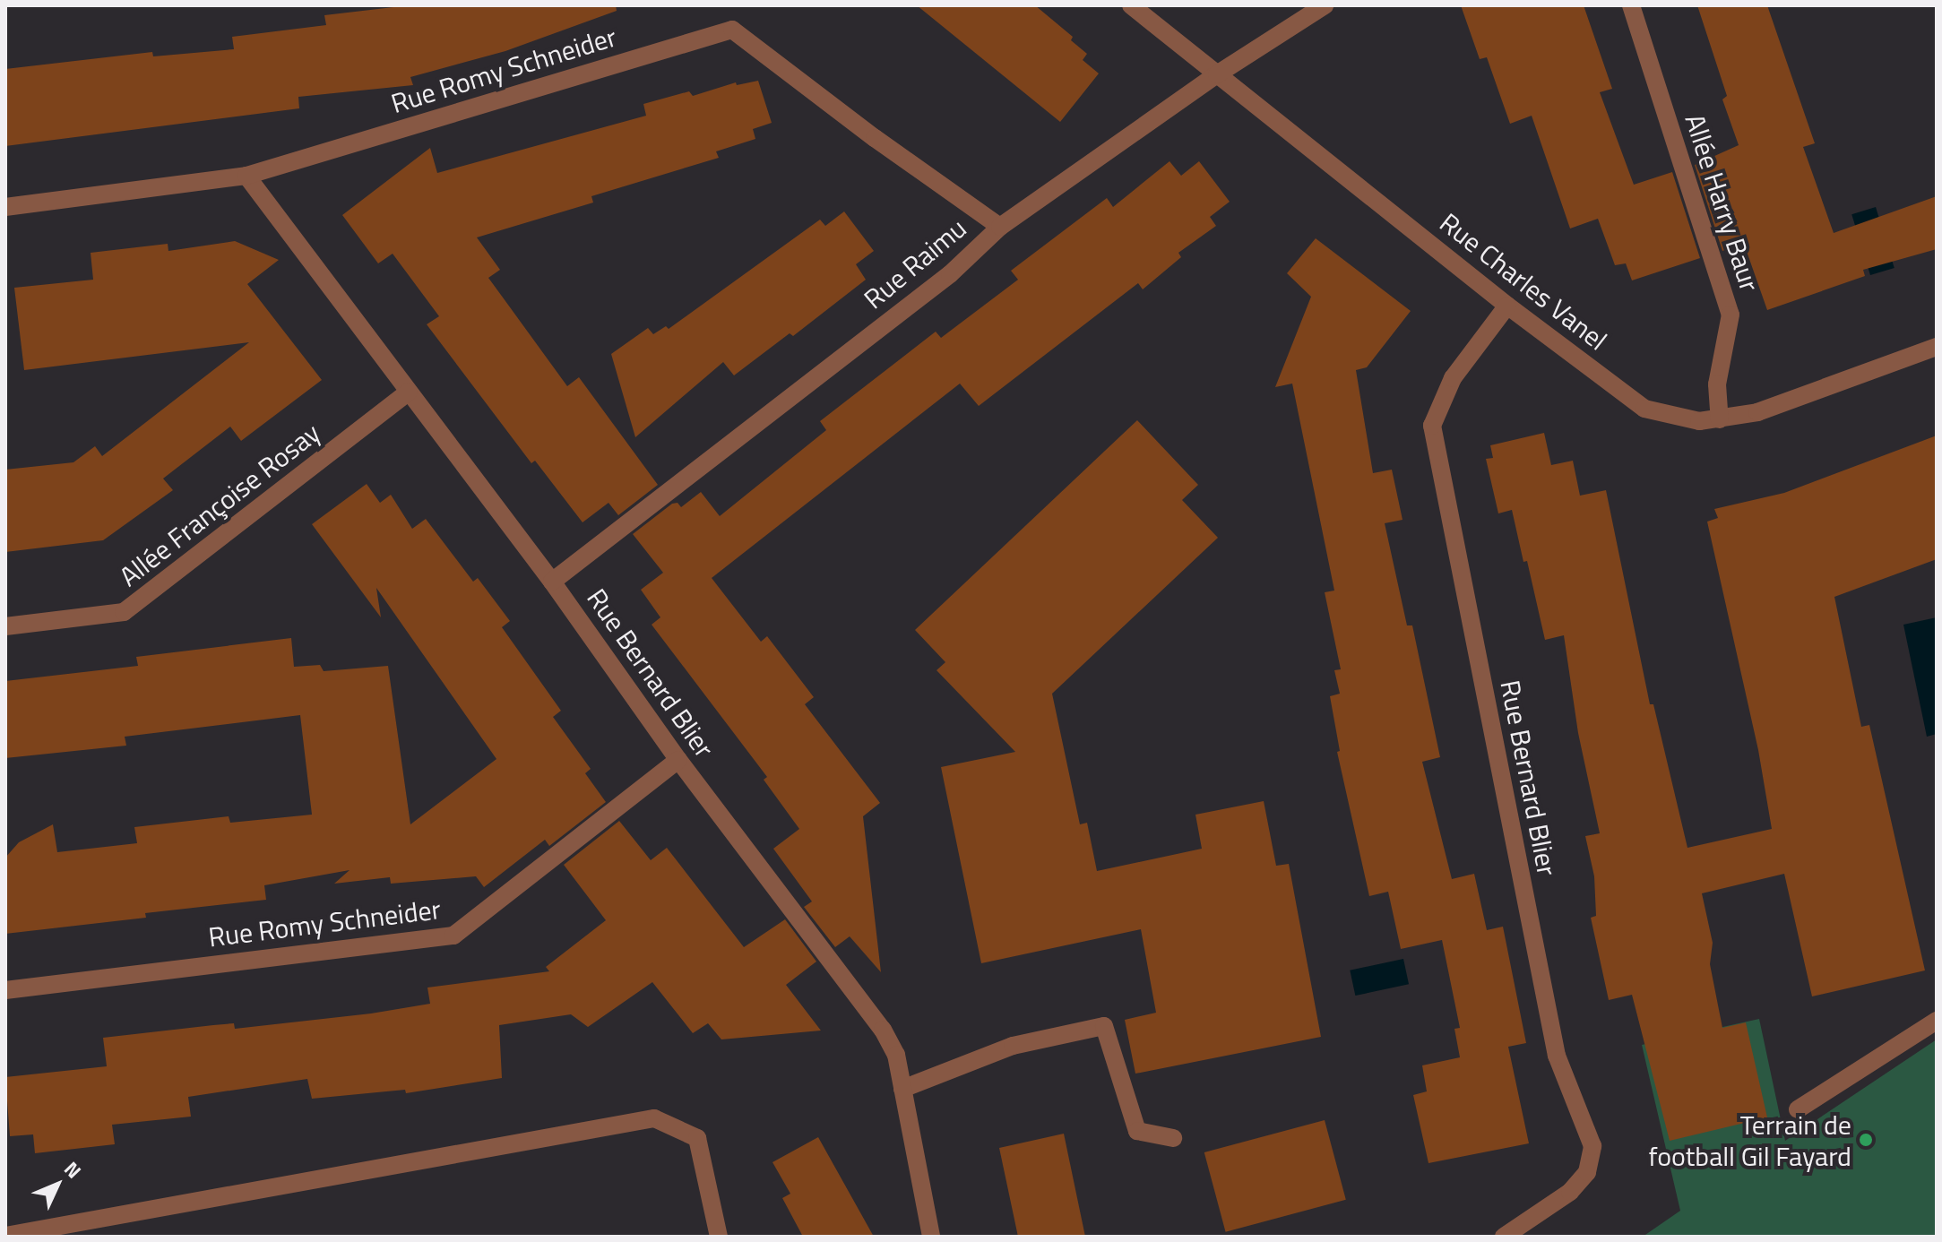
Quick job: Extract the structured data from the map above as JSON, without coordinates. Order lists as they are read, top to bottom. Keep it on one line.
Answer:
{"streets":{"street":["Rue Romy Schneider","Allée Harry Baur","Rue Raimu","Rue Charles Vanel","Allée Françoise Rosay","Rue Bernard Blier"]},"crossings":[["Rue Romy Schneider","Rue Raimu"],["Rue Romy Schneider","Rue Bernard Blier"],["Allée Harry Baur","Rue Charles Vanel"],["Rue Raimu","Rue Charles Vanel"],["Rue Raimu","Rue Bernard Blier"],["Rue Charles Vanel","Rue Bernard Blier"],["Allée Françoise Rosay","Rue Bernard Blier"]],"places":["Terrain de football Gil Fayard"],"north":"top right"}
